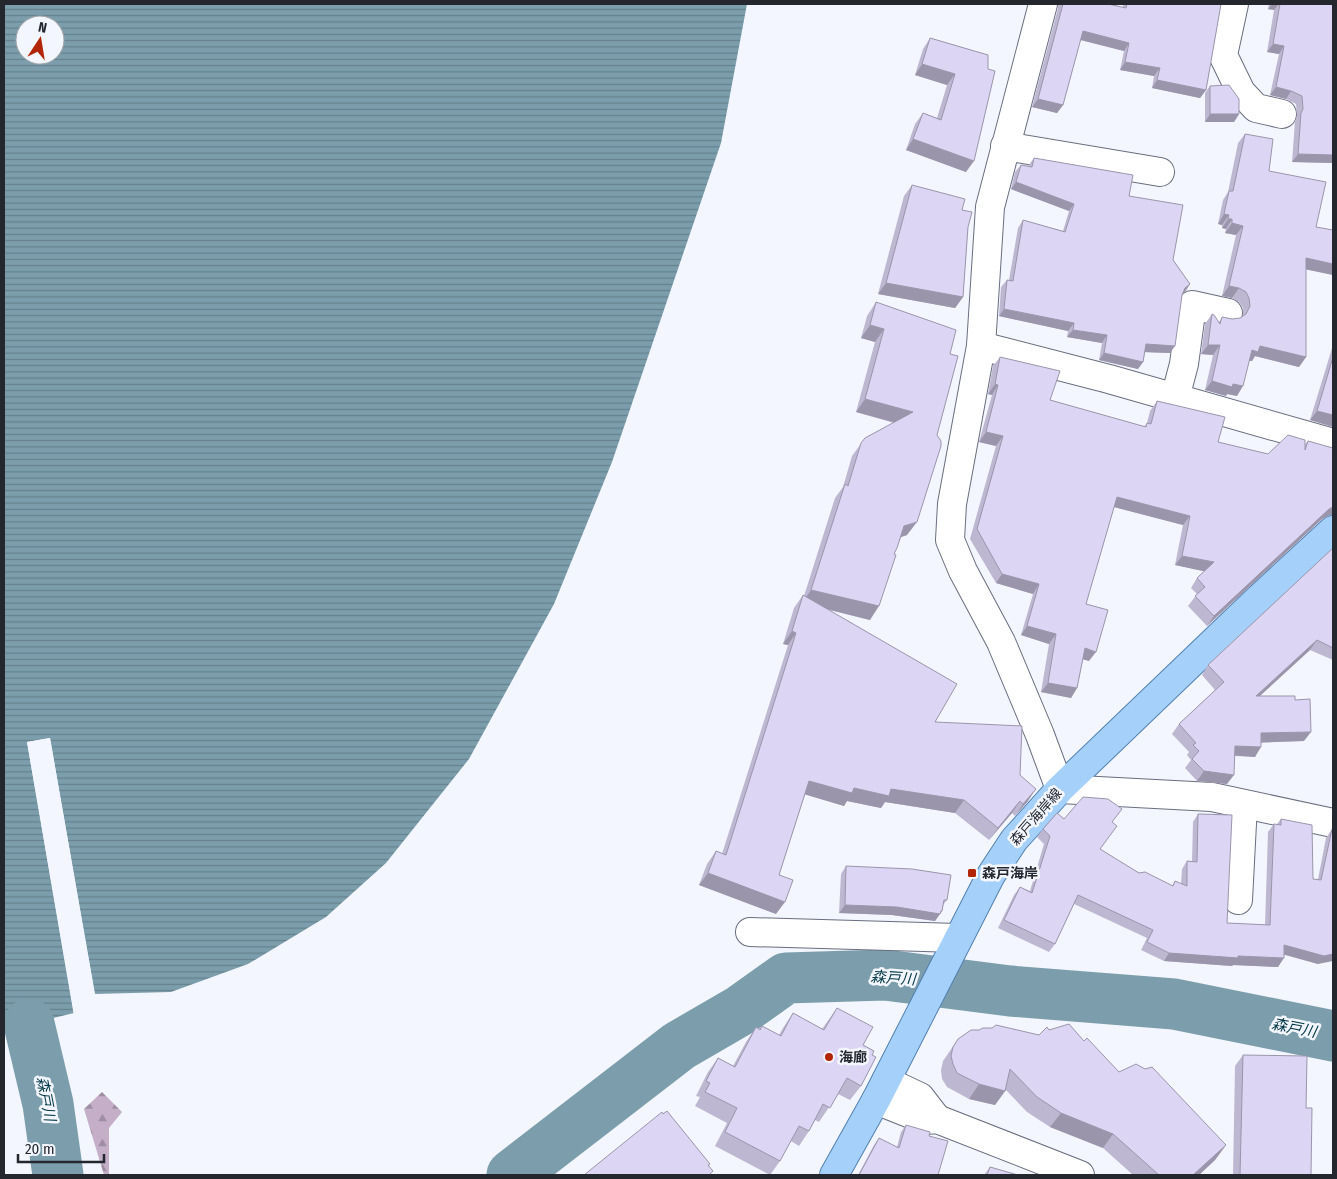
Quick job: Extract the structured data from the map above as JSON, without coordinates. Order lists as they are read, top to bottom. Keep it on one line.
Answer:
{"streets":{"main road":["森戸海岸線"]},"water":["森戸川"],"places":{"transit":["森戸海岸"],"other":["海廊"]},"scale_bar":"20 m","north":"top"}
